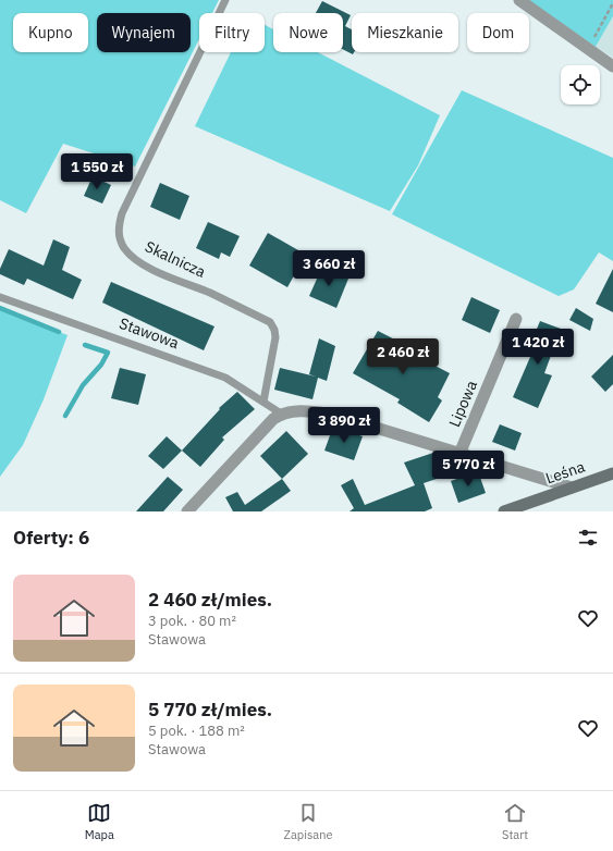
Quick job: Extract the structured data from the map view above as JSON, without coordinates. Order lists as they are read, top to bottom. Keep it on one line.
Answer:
{"streets":{"main road":["Leśna"],"street":["Lipowa"],"lane":["Skalnicza","Stawowa"]},"crossings":[["Skalnicza","Stawowa"]],"page":{"chip":["Kupno","Wynajem","Filtry","Nowe","Mieszkanie","Dom"],"price":["1 550 zł","3 660 zł","1 420 zł","2 460 zł","3 890 zł","5 770 zł"],"heading":"Oferty: 6","list":[{"name":"2 460 zł/mies.","note":"3 pok. · 80 m² · Stawowa"},{"name":"5 770 zł/mies.","note":"5 pok. · 188 m² · Stawowa"}],"tabs":["Mapa","Zapisane","Start"]}}
